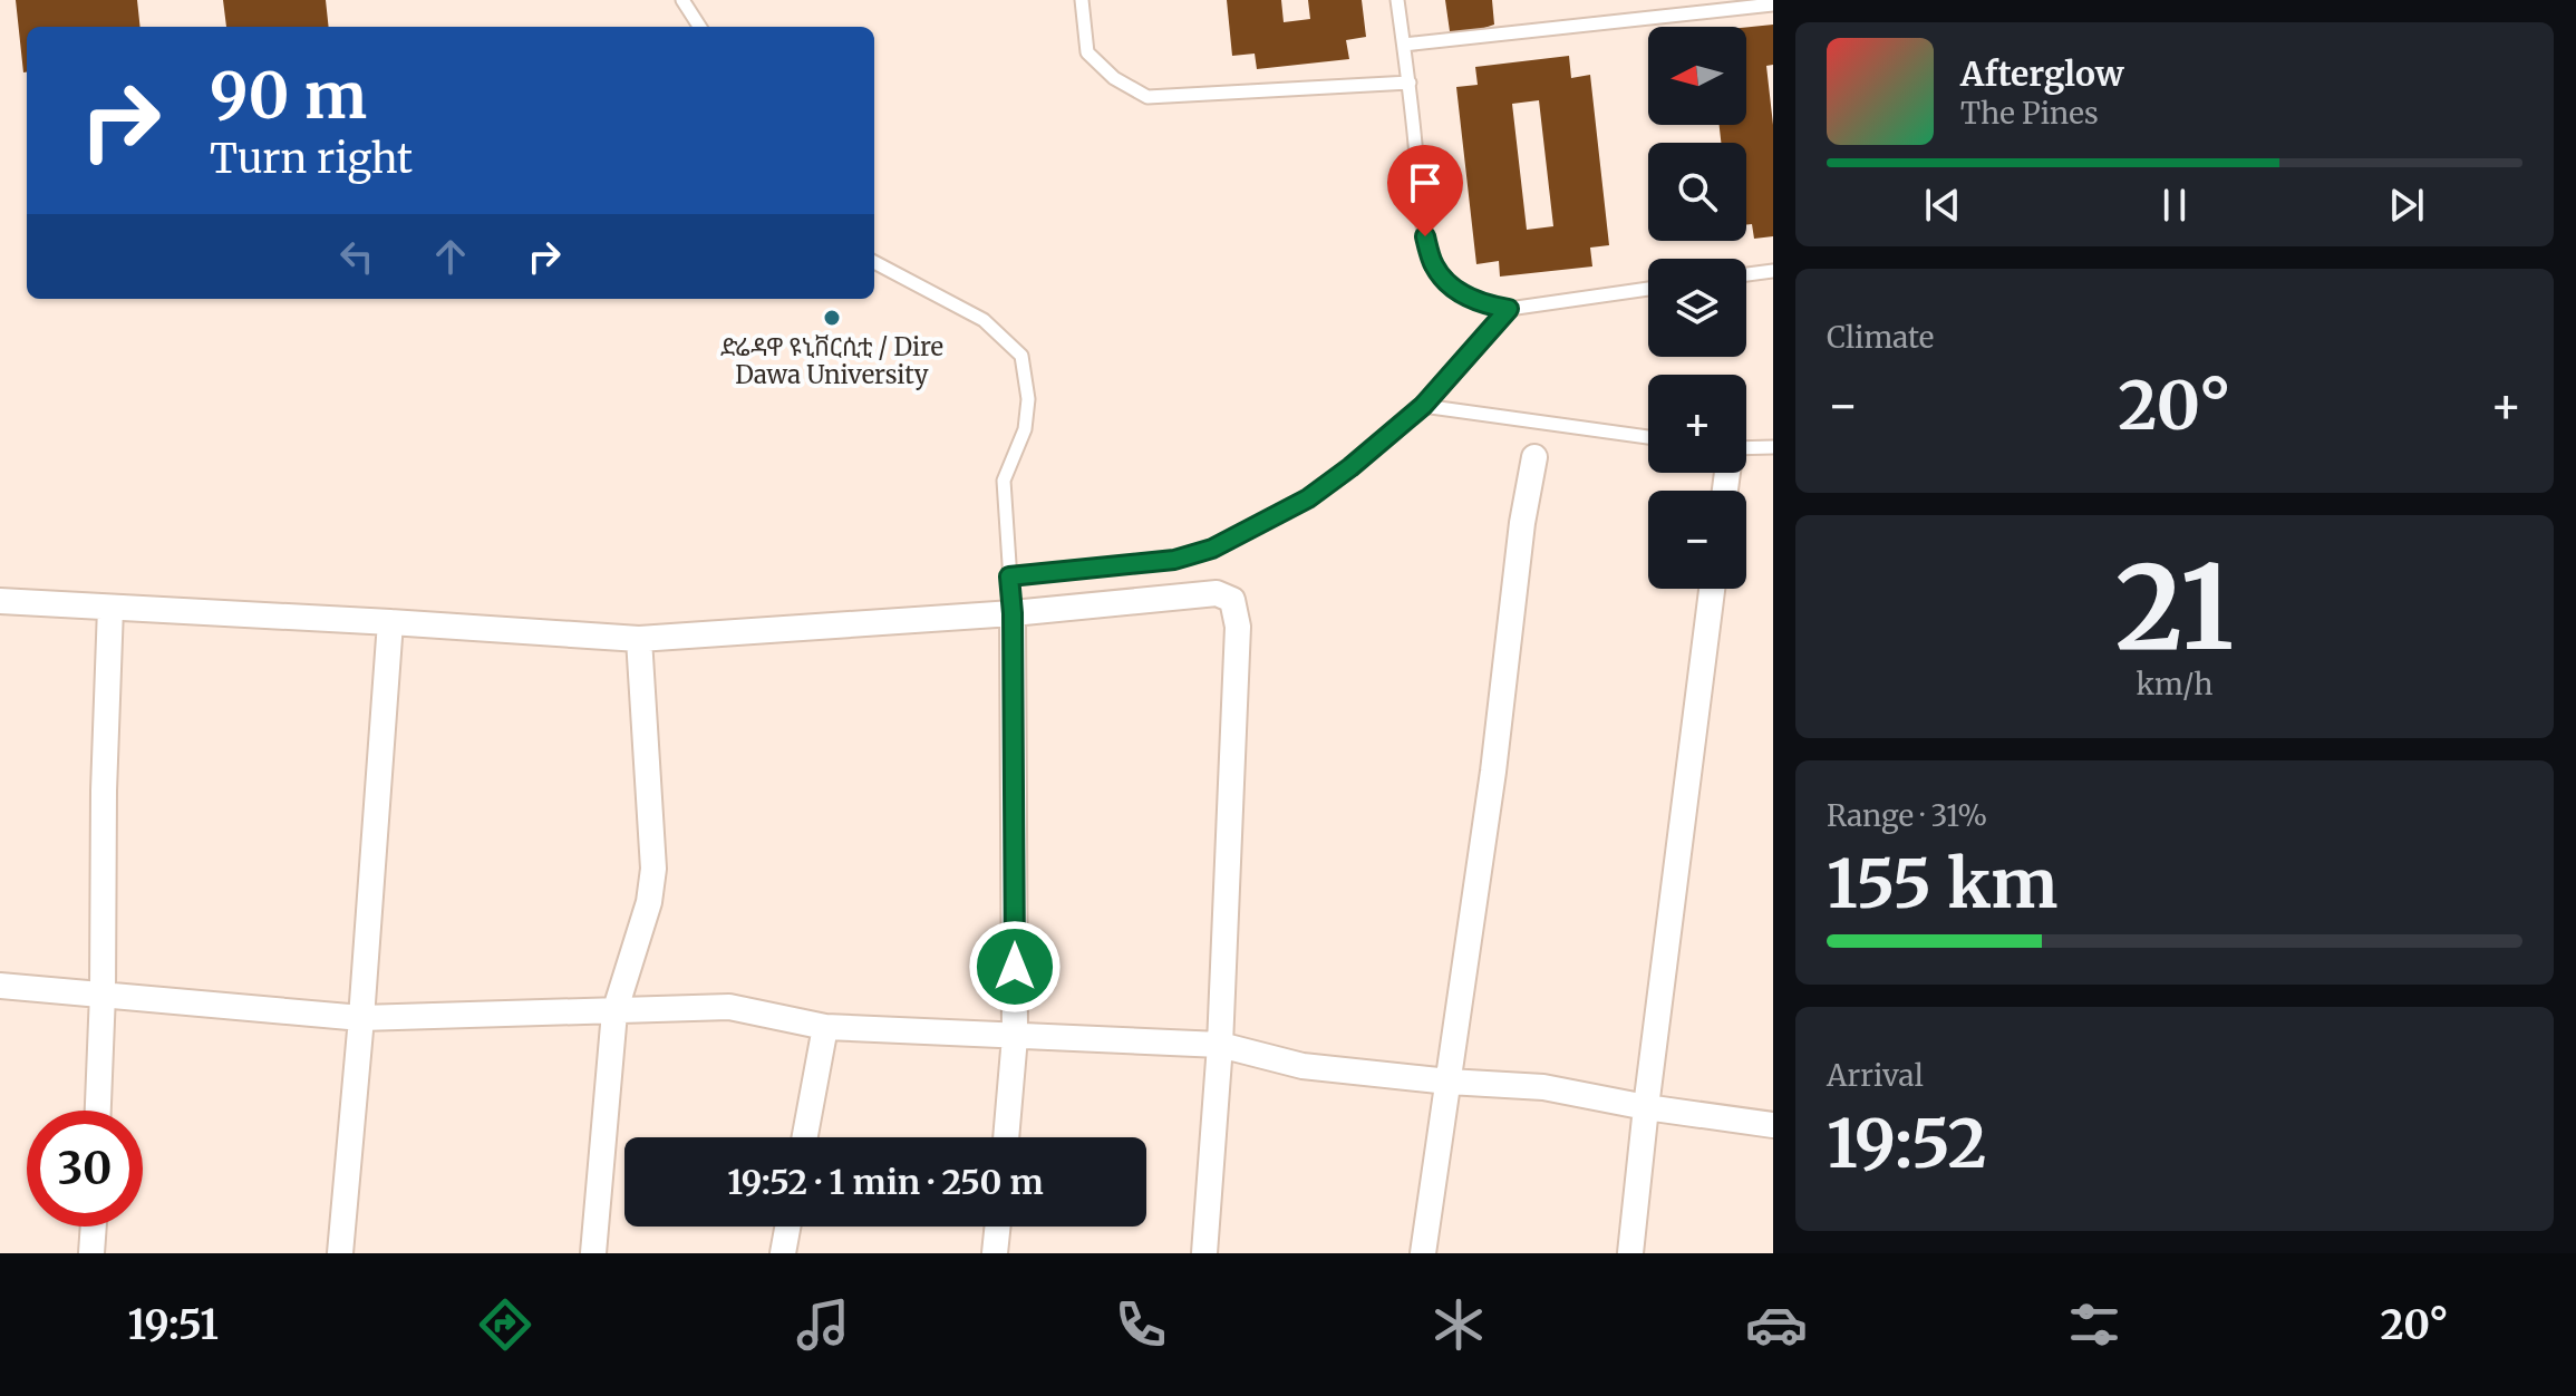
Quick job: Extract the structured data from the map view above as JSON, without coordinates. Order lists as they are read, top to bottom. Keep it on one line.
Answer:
{"places":["ድሬዳዋ ዩኒቨርሲቲ / Dire Dawa University"],"north":"left","page":{"map_buttons":["+","−"],"turn":["90 m","Turn right"],"song":["Afterglow","The Pines"],"tile":["Climate",["21","km/h"],["Range · 31%","155 km"],["Arrival","19:52"]],"heat":["−","20°","+"],"limit":"30","trip":"19:52 · 1 min · 250 m","tabs":["19:51","20°"]}}
